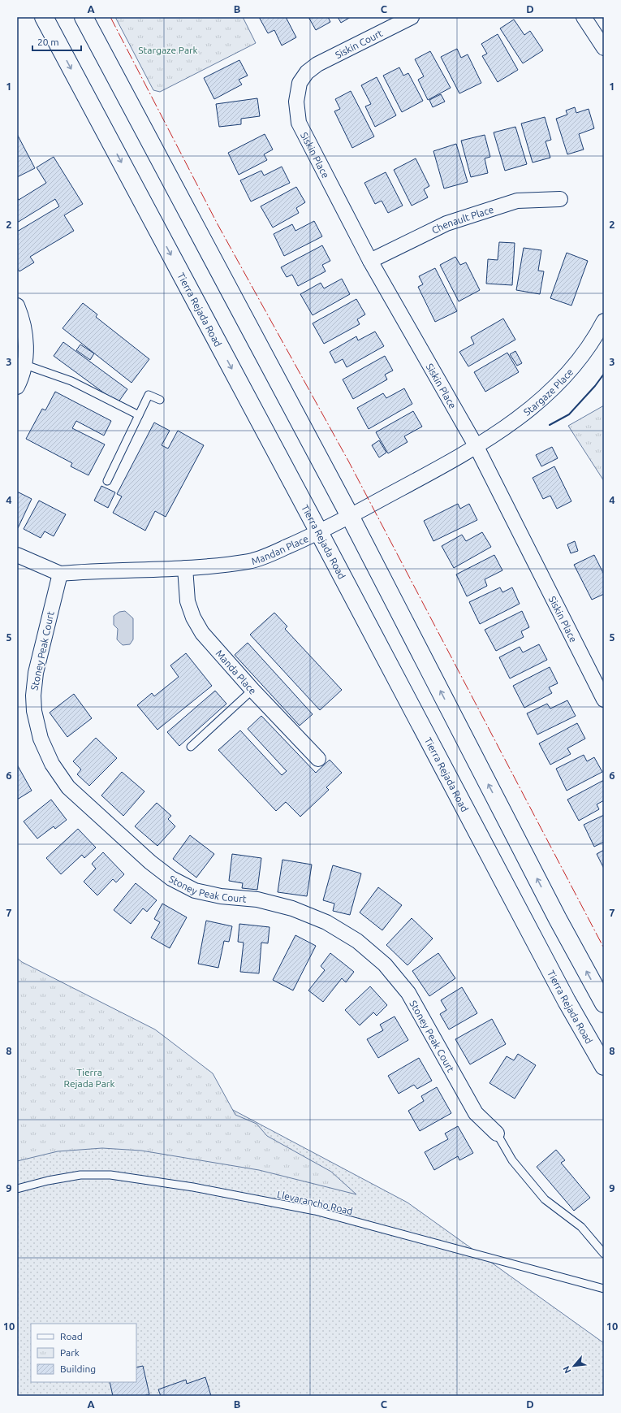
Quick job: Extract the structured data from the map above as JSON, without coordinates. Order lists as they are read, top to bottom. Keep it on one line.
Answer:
{"streets":{"main road":["Tierra Rejada Road"],"street":["Siskin Court","Siskin Place","Chenault Place","Stargaze Place","Mandan Place","Stoney Peak Court","Manda Place"],"lane":["Llevarancho Road"]},"crossings":[["Siskin Court","Siskin Place"],["Siskin Place","Chenault Place"],["Siskin Place","Stargaze Place"],["Siskin Place","Mandan Place"],["Tierra Rejada Road","Mandan Place"],["Stargaze Place","Mandan Place"],["Mandan Place","Stoney Peak Court"],["Mandan Place","Manda Place"]],"parks":["Stargaze Park","Tierra Rejada Park"],"legend":["Road","Park","Building"],"scale_bar":"20 m","north":"bottom left","grid":{"columns":["A","B","C","D"],"rows":["1","2","3","4","5","6","7","8","9","10"]}}
